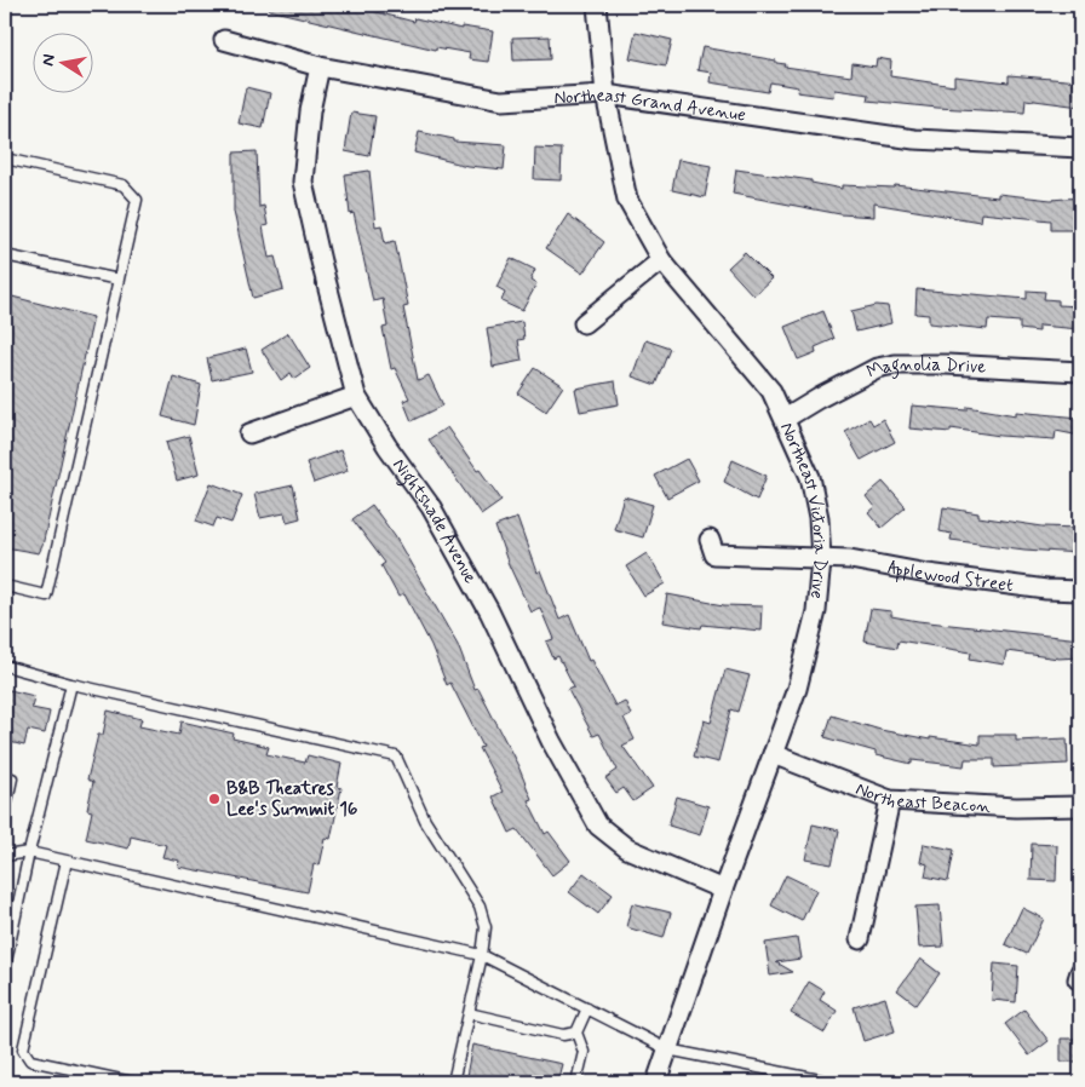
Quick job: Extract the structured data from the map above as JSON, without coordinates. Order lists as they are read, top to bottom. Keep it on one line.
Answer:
{"streets":{"street":["Northeast Grand Avenue","Magnolia Drive","Northeast Victoria Drive","Nightshade Avenue","Applewood Street","Northeast Beacon"]},"crossings":[["Northeast Grand Avenue","Northeast Victoria Drive"],["Northeast Grand Avenue","Nightshade Avenue"],["Magnolia Drive","Northeast Victoria Drive"],["Northeast Victoria Drive","Nightshade Avenue"],["Northeast Victoria Drive","Applewood Street"],["Northeast Victoria Drive","Northeast Beacon"]],"places":["B&B Theatres Lee's Summit 16"],"north":"left"}
